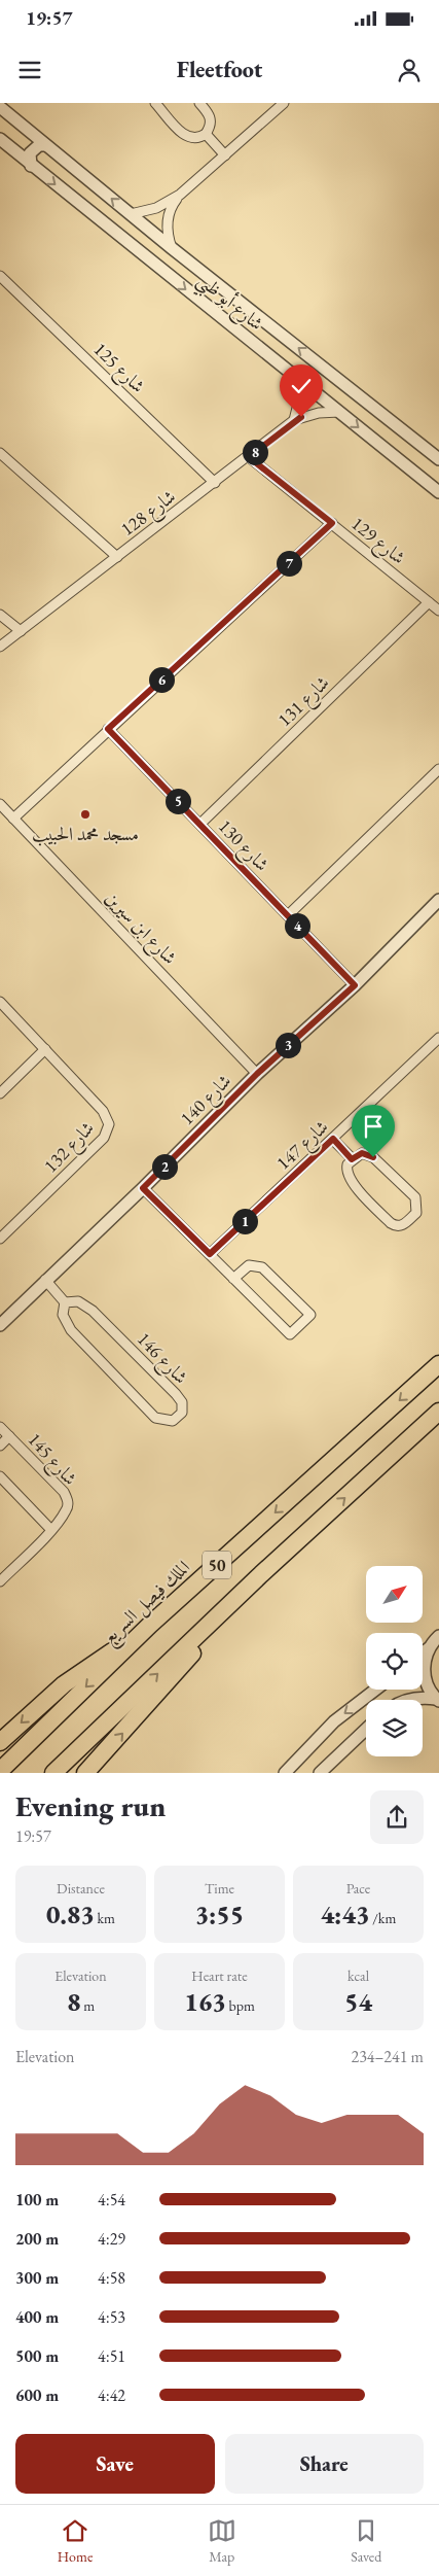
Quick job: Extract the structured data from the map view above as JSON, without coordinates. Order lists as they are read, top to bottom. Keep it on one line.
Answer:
{"streets":{"highway":["50","الملك فيصل السريع"],"street":["شارع أبو ظبي","شارع 125","شارع 128","شارع 129","شارع 131","شارع 130","شارع ابن سيرين","شارع 140","شارع 147","شارع 132","شارع 146","شارع 145"]},"crossings":[["شارع أبو ظبي","شارع 128"],["شارع 125","شارع 128"],["شارع 128","شارع 129"],["شارع 129","شارع 131"],["شارع 131","شارع 130"],["شارع 130","شارع 140"],["شارع ابن سيرين","شارع 140"]],"places":["مسجد محمد الحبيب"],"north":"top right","page":{"status":"19:57","header":"Fleetfoot","pins":["8","7","6","5","4","3","2","1"],"heading":["Evening run","19:57"],"stats":[["Distance","0.83 km"],["Time","3:55"],["Pace","4:43 /km"],["Elevation","8 m"],["Heart rate","163 bpm"],["kcal","54"]],"chart":["Elevation","234–241 m"],"list":[{"name":"100 m","note":"4:54"},{"name":"200 m","note":"4:29"},{"name":"300 m","note":"4:58"},{"name":"400 m","note":"4:53"},{"name":"500 m","note":"4:51"},{"name":"600 m","note":"4:42"}],"buttons":["Save","Share"],"tabs":["Home","Map","Saved"]}}
